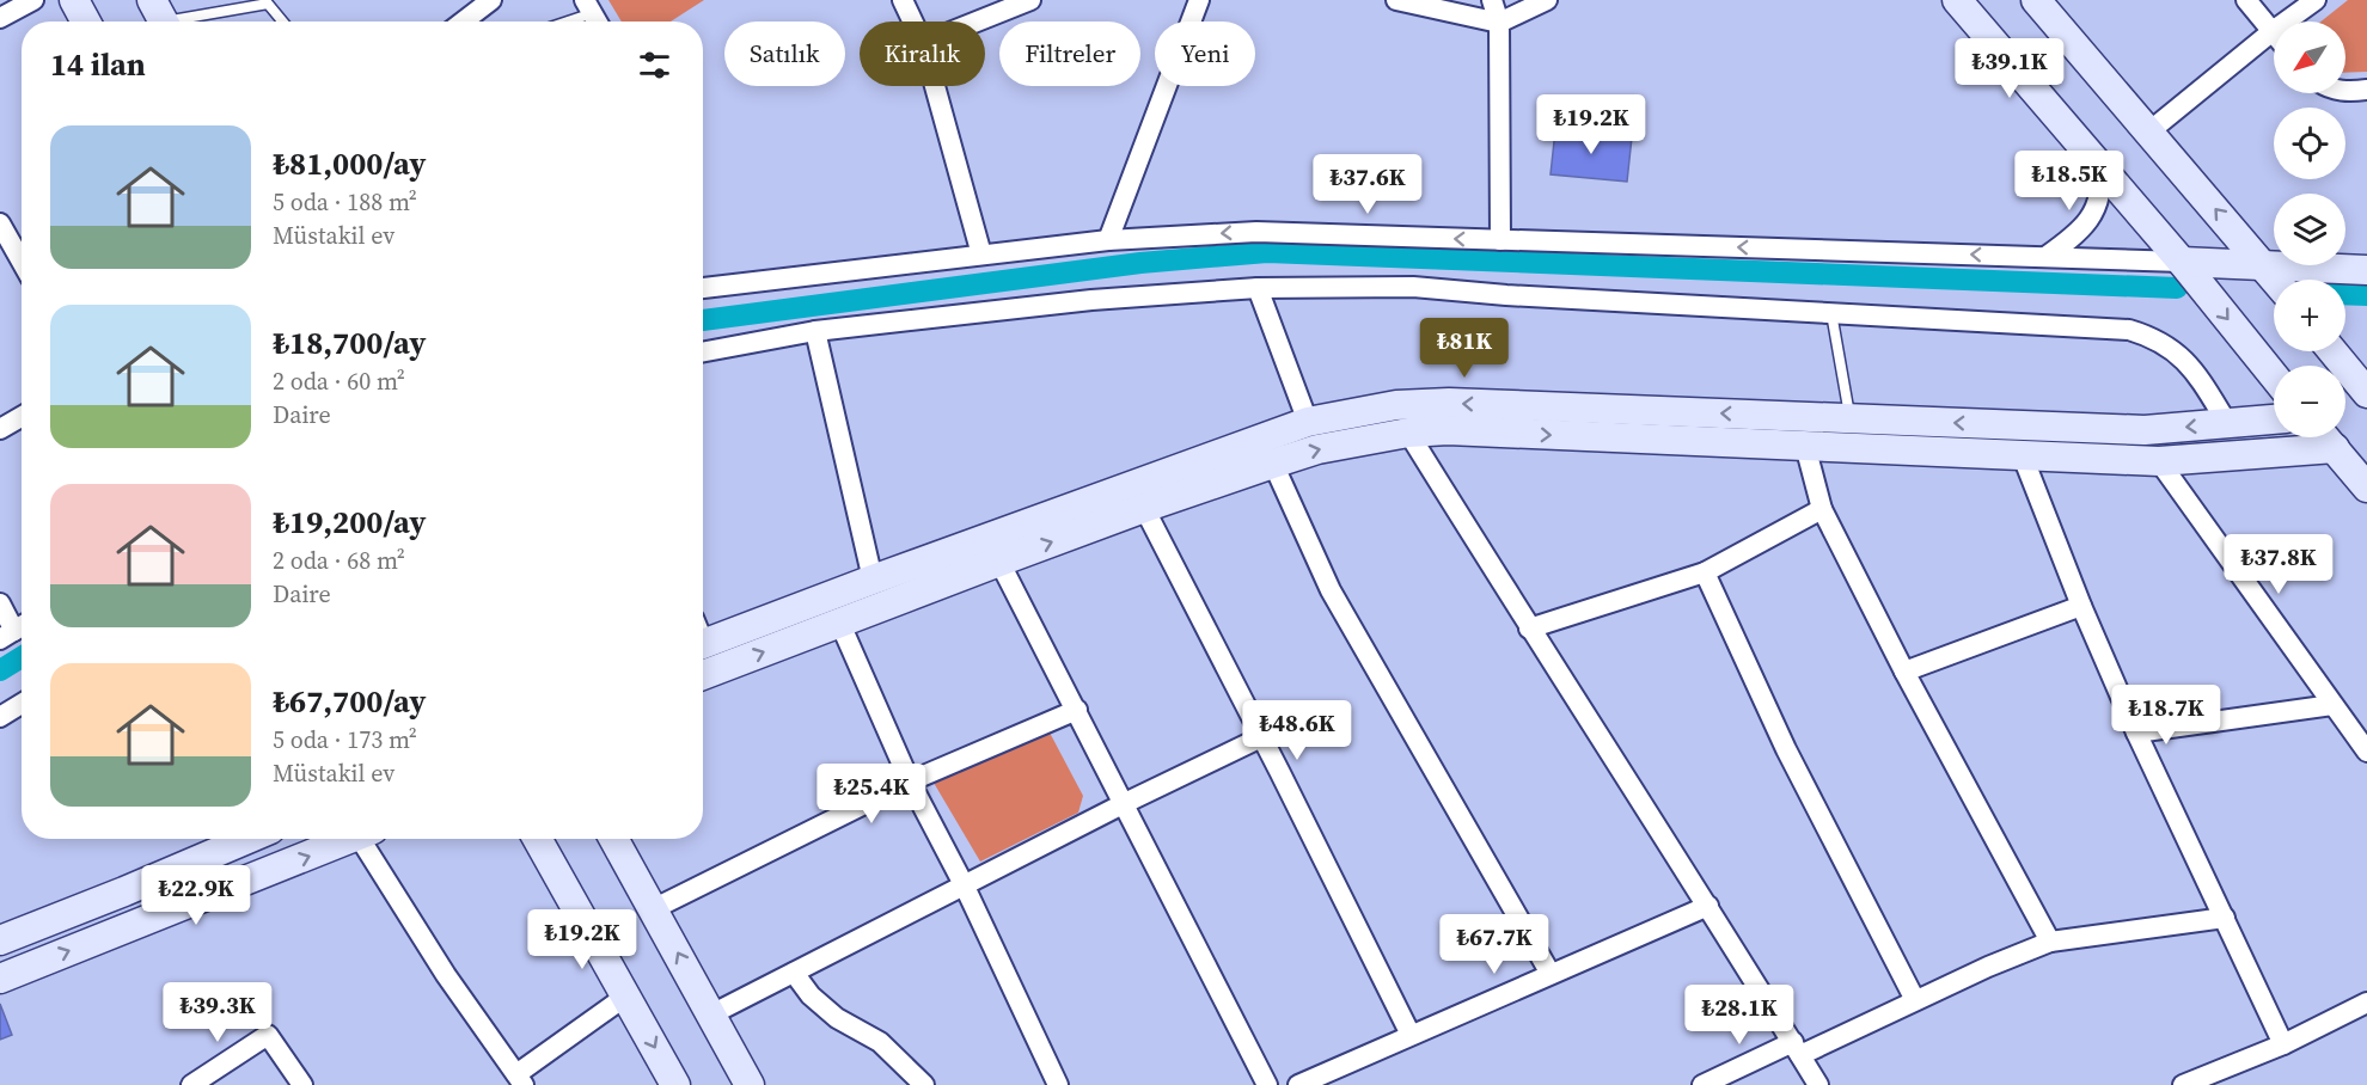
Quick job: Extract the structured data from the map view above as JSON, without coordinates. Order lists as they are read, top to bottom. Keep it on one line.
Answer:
{"north":"bottom left","page":{"map_buttons":["+","−"],"chip":["Satılık","Kiralık","Filtreler","Yeni"],"heading":"14 ilan","price":["₺39.1K","₺19.2K","₺18.5K","₺37.6K","₺81K","₺37.8K","₺18.7K","₺48.6K","₺25.4K","₺22.9K","₺19.2K","₺67.7K","₺39.3K","₺28.1K"],"list":[{"name":"₺81,000/ay","note":"5 oda · 188 m² · Müstakil ev"},{"name":"₺18,700/ay","note":"2 oda · 60 m² · Daire"},{"name":"₺19,200/ay","note":"2 oda · 68 m² · Daire"},{"name":"₺67,700/ay","note":"5 oda · 173 m² · Müstakil ev"}]}}
